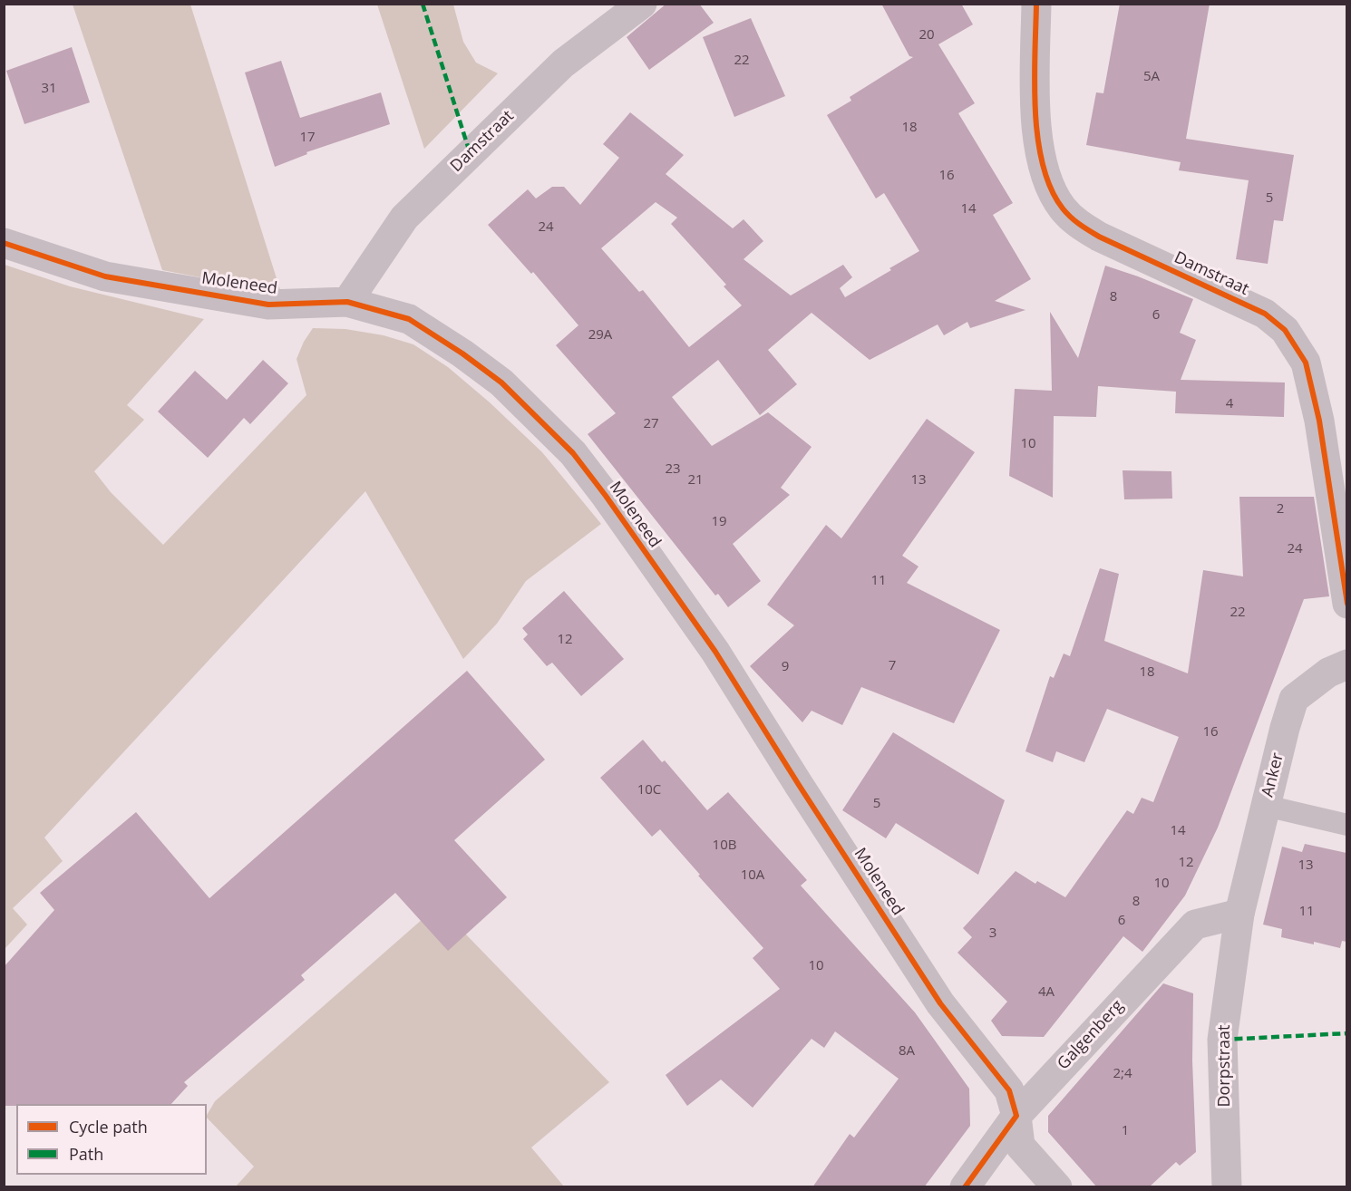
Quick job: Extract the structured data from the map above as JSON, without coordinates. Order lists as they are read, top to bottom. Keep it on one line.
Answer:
{"streets":{"street":["Damstraat","Moleneed","Anker","Galgenberg","Dorpstraat"]},"crossings":[["Damstraat","Moleneed"],["Moleneed","Galgenberg"],["Anker","Galgenberg"],["Anker","Dorpstraat"],["Galgenberg","Dorpstraat"]],"house_numbers":["20","22","5A","31","18","17","16","5","14","24","8","6","29A","4","27","10","23","21","13","2","19","24","11","22","12","7","9","18","16","10C","5","14","10B","12","13","10A","10","8","11","6","3","10","4A","8A","2;4","1"],"legend":["Cycle path","Path"]}
